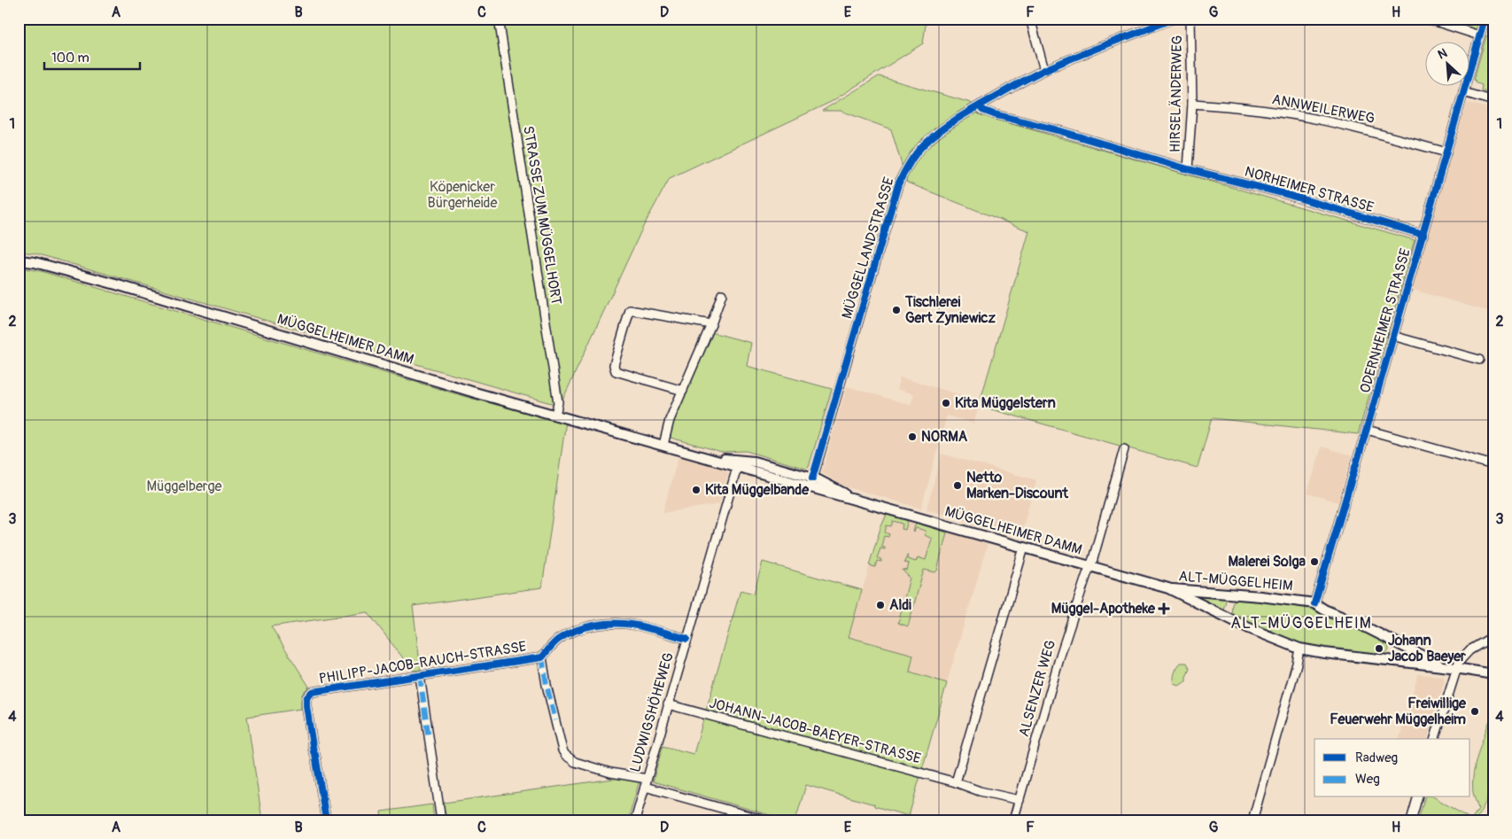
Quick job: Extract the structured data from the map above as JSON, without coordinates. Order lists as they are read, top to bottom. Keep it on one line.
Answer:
{"streets":{"main road":["MÜGGELHEIMER DAMM","ALT-MÜGGELHEIM"],"street":["HIRSELÄNDERWEG","ANNWEILERWEG","NORHEIMER STRASSE","STRASSE ZUM MÜGGELHORT","MÜGGELLANDSTRASSE","ODERNHEIMER STRASSE","PHILIPP-JACOB-RAUCH-STRASSE","ALSENZER WEG","LUDWIGSHÖHEWEG","JOHANN-JACOB-BAEYER-STRASSE"]},"crossings":[["HIRSELÄNDERWEG","ANNWEILERWEG"],["HIRSELÄNDERWEG","NORHEIMER STRASSE"],["ANNWEILERWEG","ODERNHEIMER STRASSE"],["NORHEIMER STRASSE","ODERNHEIMER STRASSE"],["STRASSE ZUM MÜGGELHORT","MÜGGELHEIMER DAMM"],["MÜGGELLANDSTRASSE","MÜGGELHEIMER DAMM"],["ODERNHEIMER STRASSE","ALT-MÜGGELHEIM"],["MÜGGELHEIMER DAMM","ALT-MÜGGELHEIM"],["MÜGGELHEIMER DAMM","ALSENZER WEG"],["MÜGGELHEIMER DAMM","LUDWIGSHÖHEWEG"],["PHILIPP-JACOB-RAUCH-STRASSE","LUDWIGSHÖHEWEG"],["ALSENZER WEG","JOHANN-JACOB-BAEYER-STRASSE"],["LUDWIGSHÖHEWEG","JOHANN-JACOB-BAEYER-STRASSE"]],"districts":["ALT-MÜGGELHEIM"],"parks":["Köpenicker Bürgerheide","Müggelberge"],"places":{"other":["Tischlerei Gert Zyniewicz","Kita Müggelstern","NORMA","Netto Marken-Discount","Kita Müggelbande","Malerei Solga","Aldi","Johann Jacob Baeyer","Freiwillige Feuerwehr Müggelheim"],"health":["Müggel-Apotheke"]},"legend":["Radweg","Weg"],"scale_bar":"100 m","north":"top left","grid":{"columns":["A","B","C","D","E","F","G","H"],"rows":["1","2","3","4"]}}
